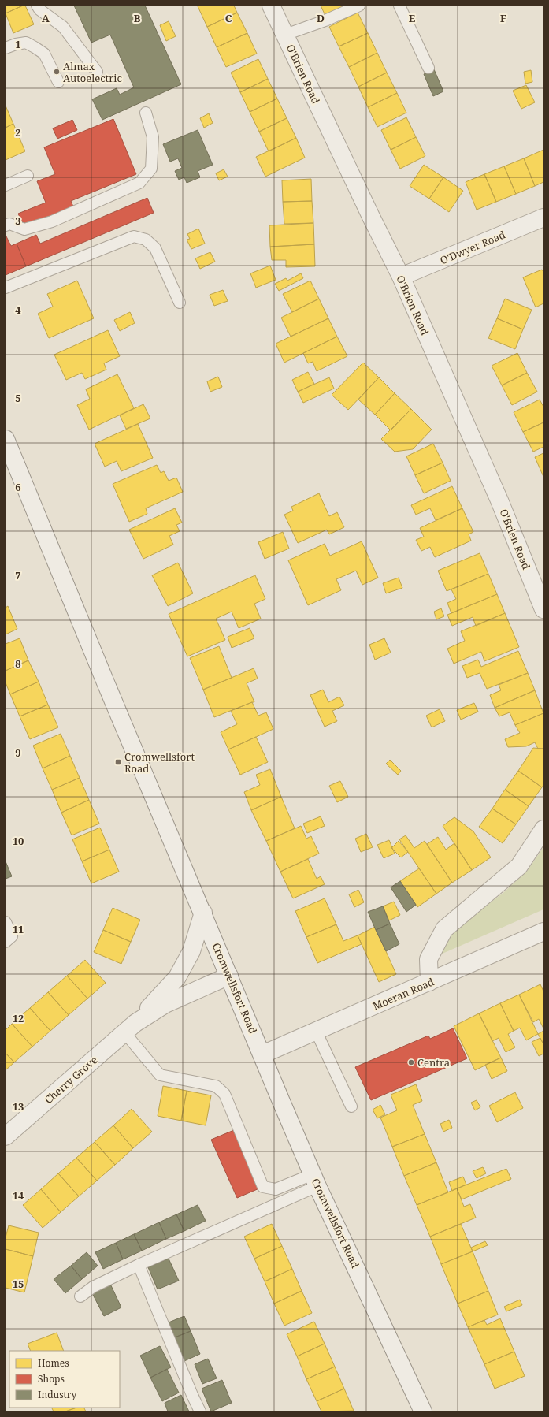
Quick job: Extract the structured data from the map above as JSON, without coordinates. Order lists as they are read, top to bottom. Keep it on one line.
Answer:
{"streets":{"street":["O'Brien Road","O'Dwyer Road","Cromwellsfort Road","Moeran Road","Cherry Grove"]},"crossings":[["O'Brien Road","O'Dwyer Road"],["Cromwellsfort Road","Moeran Road"],["Cromwellsfort Road","Cherry Grove"]],"places":{"other":["Almax Autoelectric","Centra"],"transit":["Cromwellsfort Road"]},"legend":["Homes","Shops","Industry"],"grid":{"columns":["A","B","C","D","E","F"],"rows":["1","2","3","4","5","6","7","8","9","10","11","12","13","14","15"]}}
